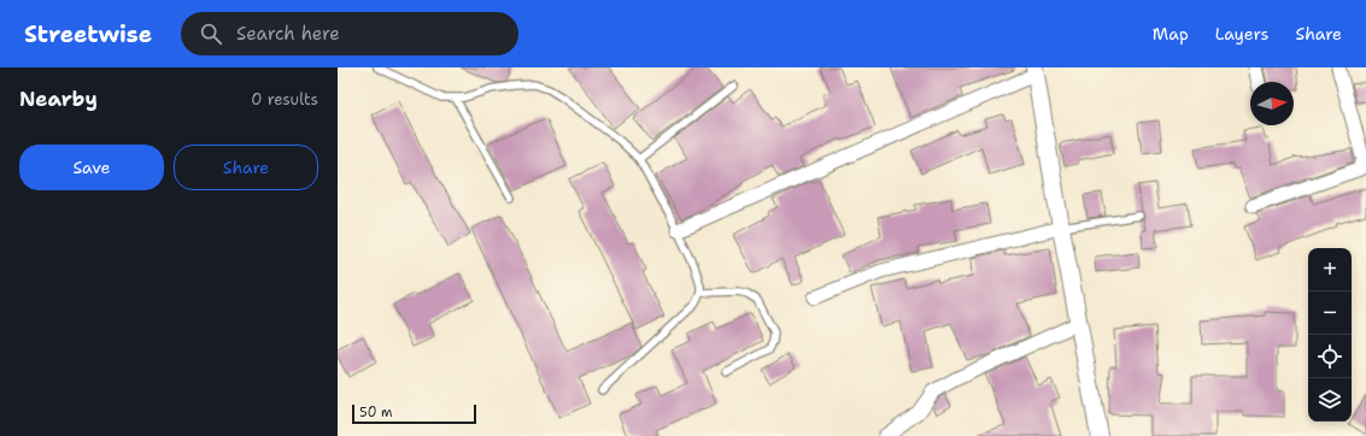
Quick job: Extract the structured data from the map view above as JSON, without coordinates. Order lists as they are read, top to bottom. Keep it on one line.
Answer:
{"scale_bar":"50 m","north":"right","page":{"header":"Streetwise","search":"Search here","nav":["Map","Layers","Share"],"heading":["Nearby","0 results"],"buttons":["Save","Share"],"map_buttons":["+","−"],"scale":"50 m"}}
